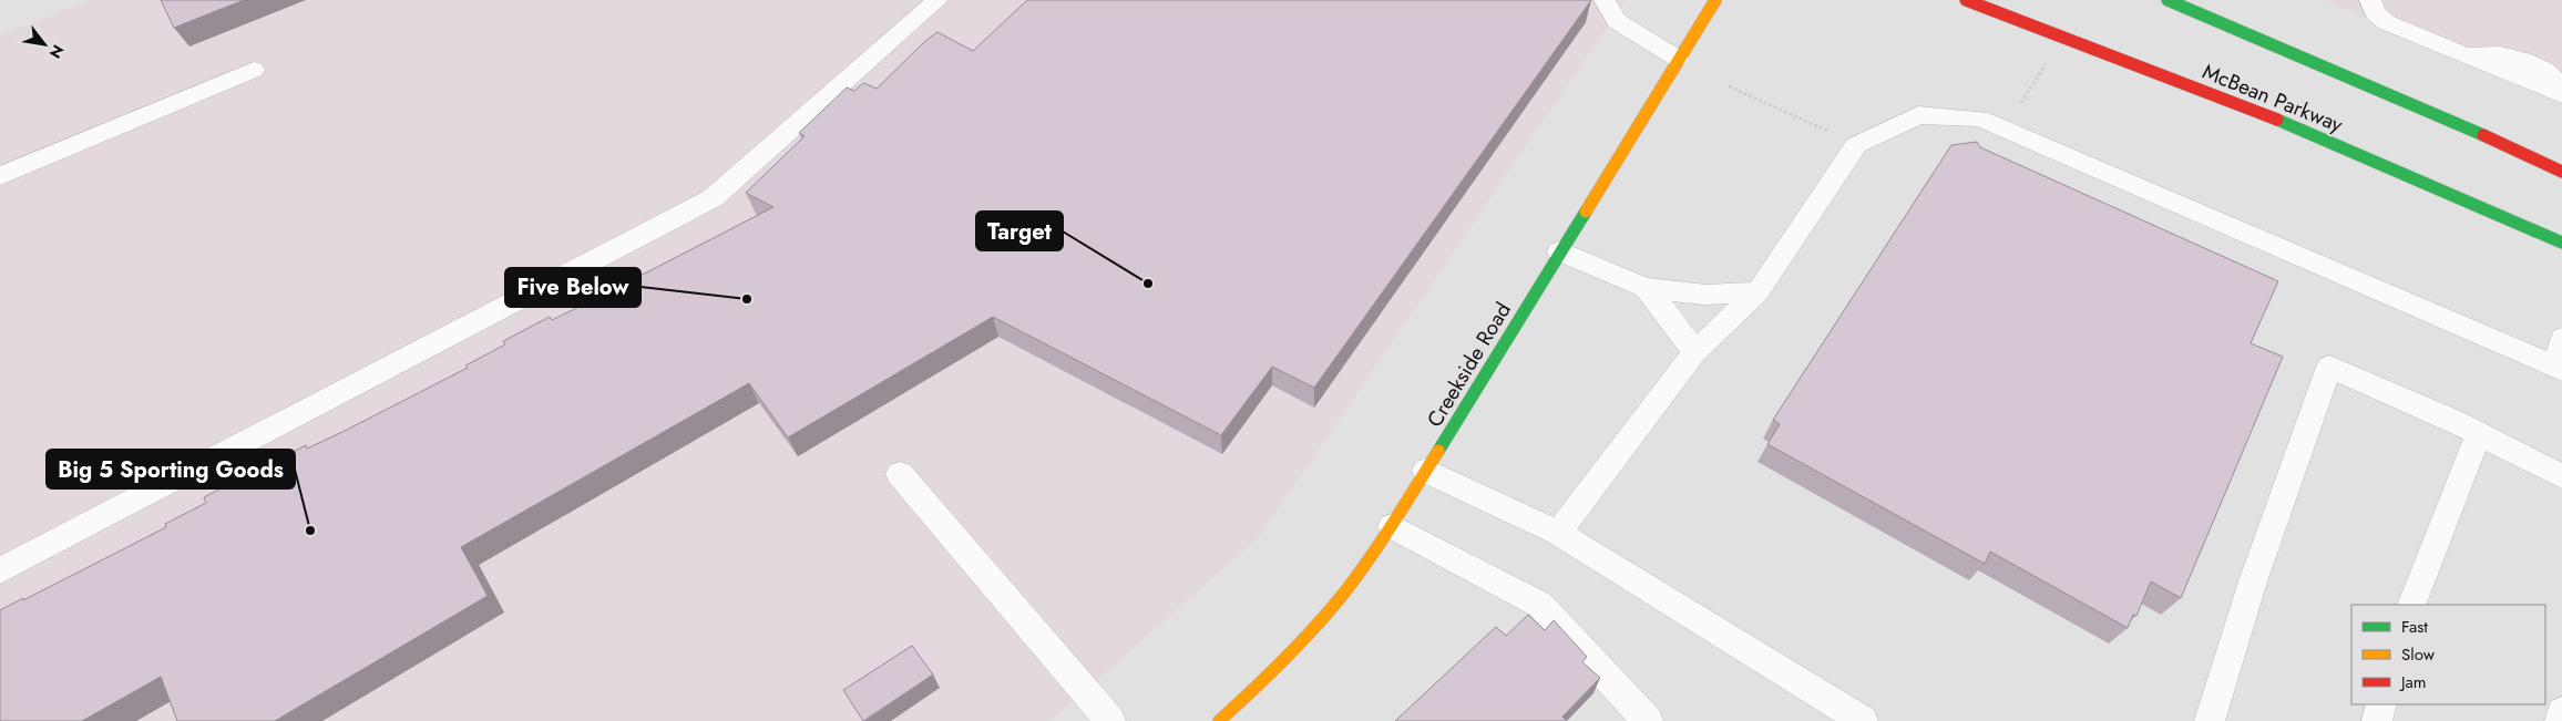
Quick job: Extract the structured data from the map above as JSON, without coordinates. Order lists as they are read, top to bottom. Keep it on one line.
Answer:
{"streets":{"street":["McBean Parkway","Creekside Road"]},"places":["Target","Five Below","Big 5 Sporting Goods"],"legend":["Fast","Slow","Jam"],"north":"bottom right"}
